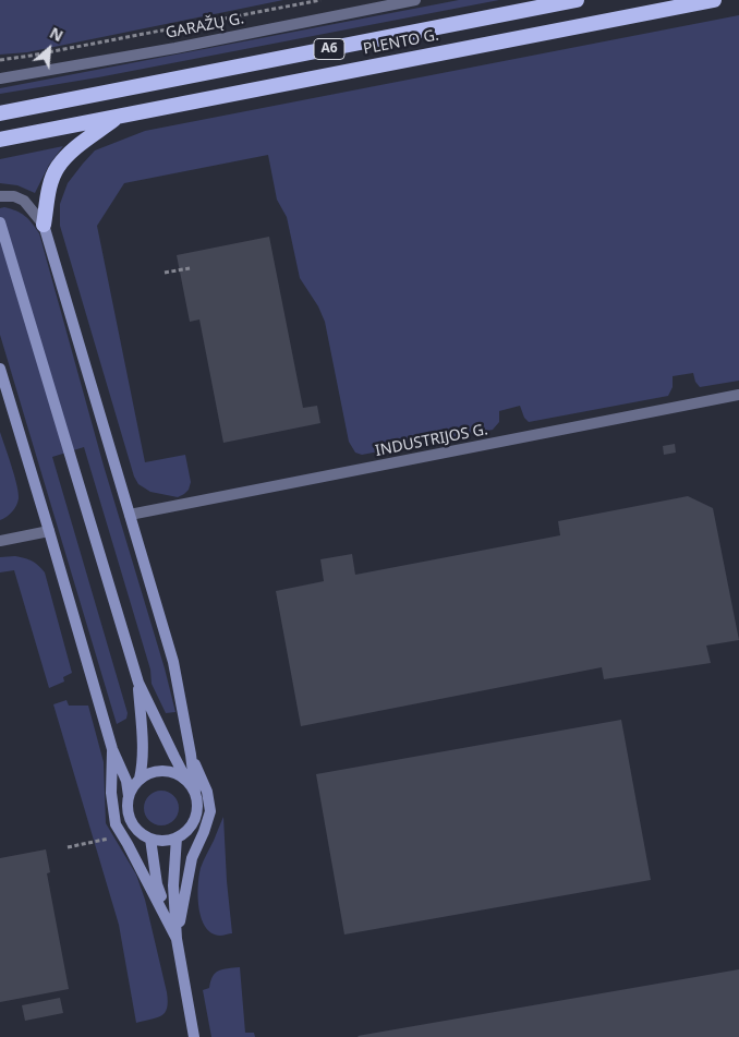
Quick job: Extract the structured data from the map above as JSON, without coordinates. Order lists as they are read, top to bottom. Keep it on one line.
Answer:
{"streets":{"highway":["PLENTO G.","A6"],"street":["GARAŽŲ G.","INDUSTRIJOS G."]},"north":"top right"}
